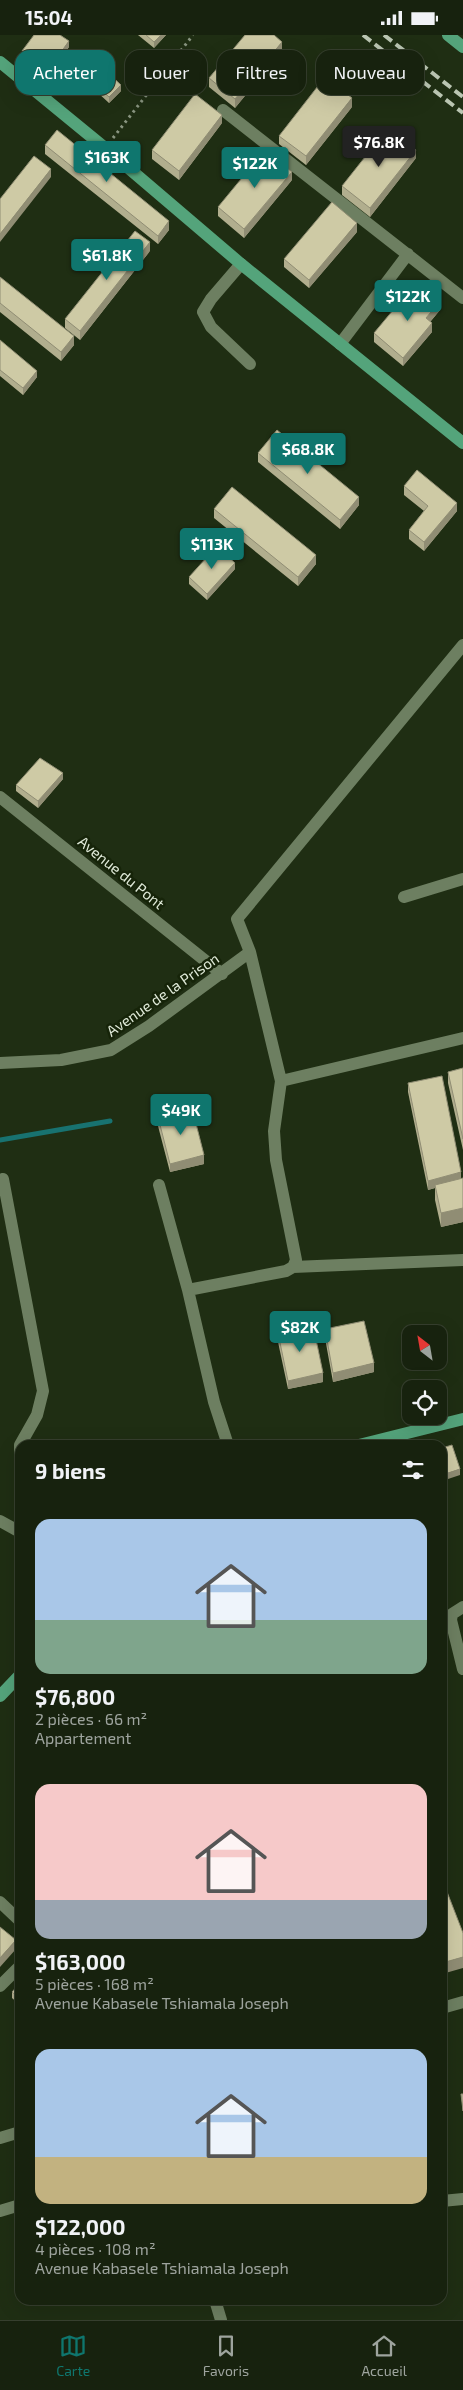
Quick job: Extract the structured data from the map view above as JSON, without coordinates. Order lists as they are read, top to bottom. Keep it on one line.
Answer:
{"streets":{"street":["Avenue du Pont","Avenue de la Prison"]},"crossings":[["Avenue du Pont","Avenue de la Prison"]],"north":"top left","page":{"status":"15:04","chip":["Acheter","Louer","Filtres","Nouveau"],"price":["$76.8K","$163K","$122K","$61.8K","$122K","$68.8K","$113K","$49K","$82K"],"heading":"9 biens","list":[{"name":"$76,800","note":"2 pièces · 66 m² · Appartement"},{"name":"$163,000","note":"5 pièces · 168 m² · Avenue Kabasele Tshiamala Joseph"},{"name":"$122,000","note":"4 pièces · 108 m² · Avenue Kabasele Tshiamala Joseph"}],"tabs":["Carte","Favoris","Accueil"]}}
